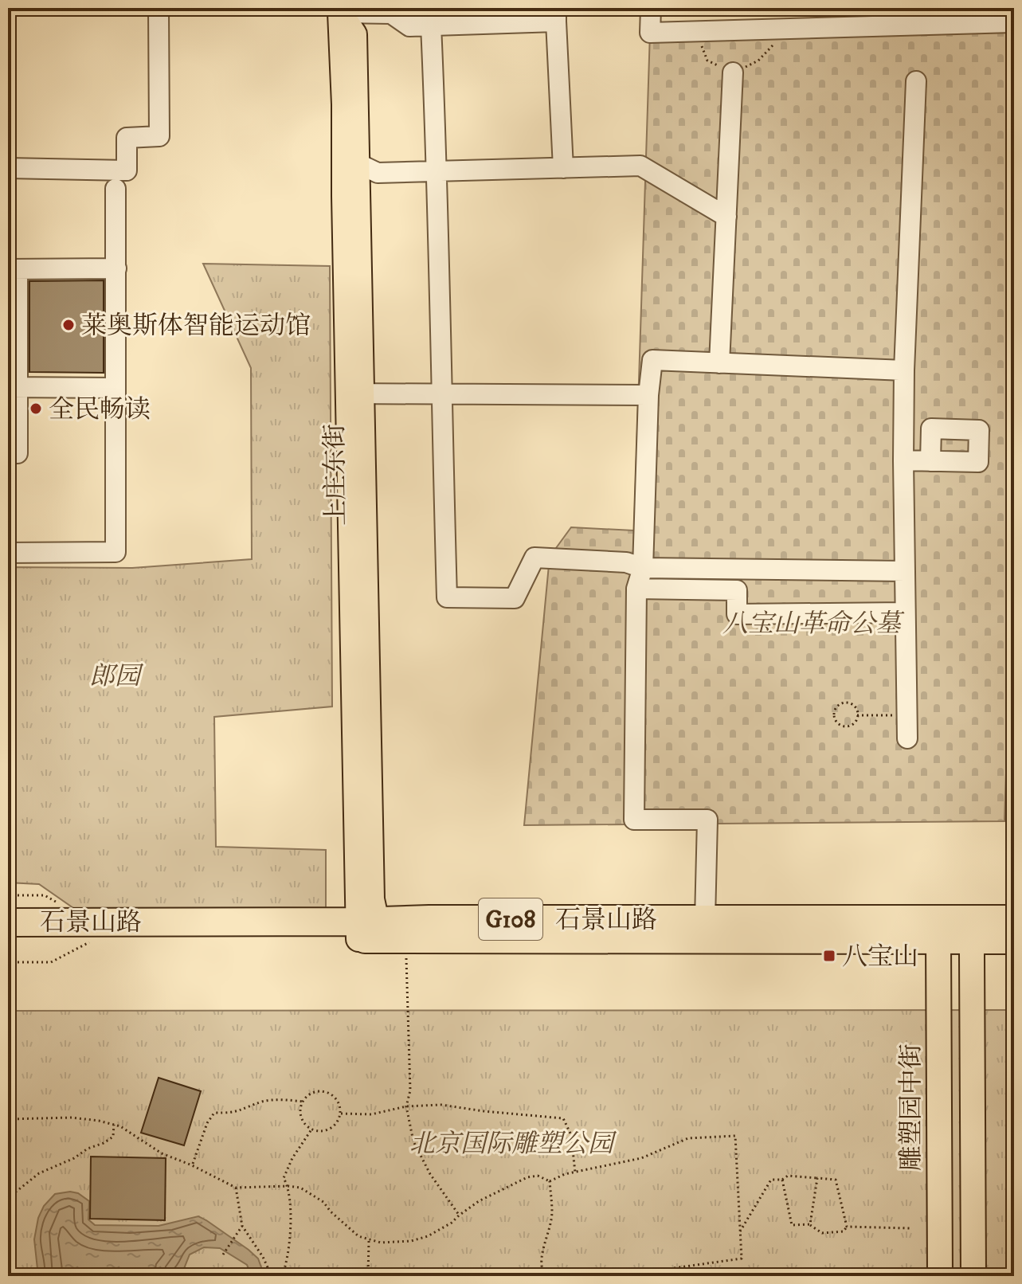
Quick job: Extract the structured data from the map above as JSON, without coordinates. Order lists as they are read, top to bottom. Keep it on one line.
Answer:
{"streets":{"highway":["G108","石景山路"],"main road":["上庄东街","雕塑园中街"]},"crossings":[["上庄东街","石景山路"],["石景山路","雕塑园中街"]],"parks":["八宝山革命公墓","郎园","北京国际雕塑公园"],"places":{"other":["莱奥斯体智能运动馆","全民畅读"],"transit":["八宝山"]}}
